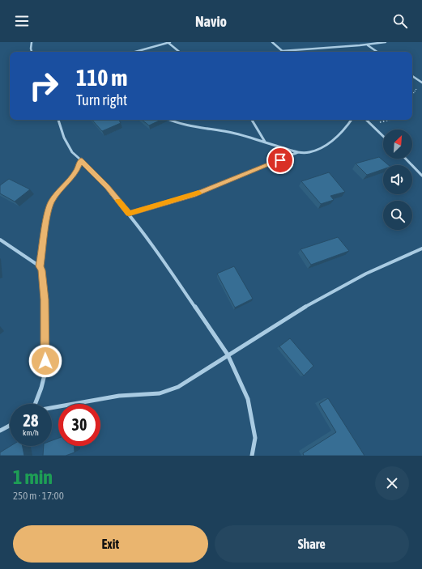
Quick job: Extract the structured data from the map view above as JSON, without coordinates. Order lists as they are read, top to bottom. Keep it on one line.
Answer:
{"north":"top right","page":{"header":"Navio","turn":["110 m","Turn right"],"speed":"28 km/h","limit":"30","heading":["1 min","250 m · 17:00"],"buttons":["Exit","Share"]}}
